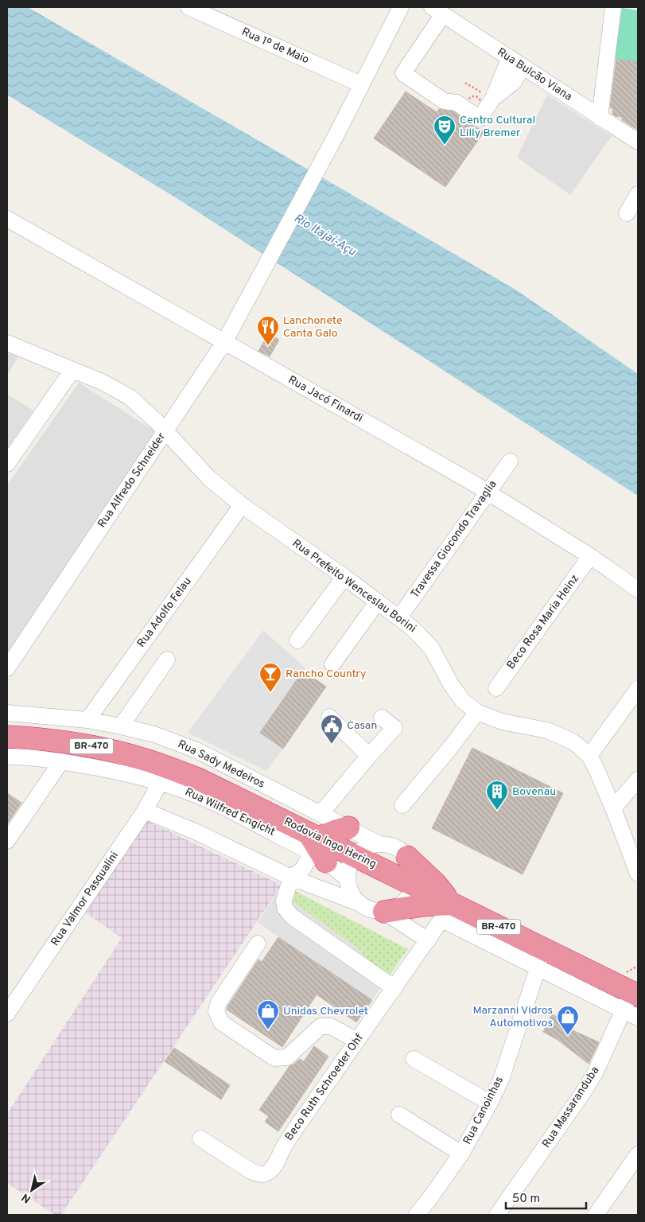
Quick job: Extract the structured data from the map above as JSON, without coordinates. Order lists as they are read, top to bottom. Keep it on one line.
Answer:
{"streets":{"highway":["BR-470","Rodovia Ingo Hering"],"street":["Rua 1º de Maio","Rua Bulcão Viana","Rua Jacó Finardi","Rua Alfredo Schneider","Travessa Giocondo Travaglia","Rua Prefeito Wenceslau Borini","Rua Adolfo Felau","Beco Rosa Maria Heinz","Rua Sady Medeiros","Rua Wilfred Engicht","Rua Valmor Pasqualini","Beco Ruth Schroeder Ohf","Rua Massaranduba","Rua Canoinhas"]},"crossings":[["Rua 1º de Maio","Rua Alfredo Schneider"],["Rua Jacó Finardi","Rua Alfredo Schneider"],["Rua Jacó Finardi","Travessa Giocondo Travaglia"],["Rua Jacó Finardi","Beco Rosa Maria Heinz"],["Rua Alfredo Schneider","Rua Prefeito Wenceslau Borini"],["Travessa Giocondo Travaglia","Rua Prefeito Wenceslau Borini"],["Rua Prefeito Wenceslau Borini","Rua Adolfo Felau"],["Rua Adolfo Felau","Rua Sady Medeiros"],["Rua Wilfred Engicht","Rodovia Ingo Hering"],["Rua Wilfred Engicht","Rua Valmor Pasqualini"],["Rodovia Ingo Hering","Beco Ruth Schroeder Ohf"],["Rodovia Ingo Hering","Rua Massaranduba"],["Rodovia Ingo Hering","Rua Canoinhas"]],"water":["Rio Itajaí-Açu"],"places":{"theatre":["Centro Cultural Lilly Bremer"],"restaurant":["Lanchonete Canta Galo"],"bar":["Rancho Country"],"public building":["Casan"],"building":["Bovenau"],"shop":["Unidas Chevrolet","Marzanni Vidros Automotivos"]},"scale_bar":"50 m","north":"bottom left"}
